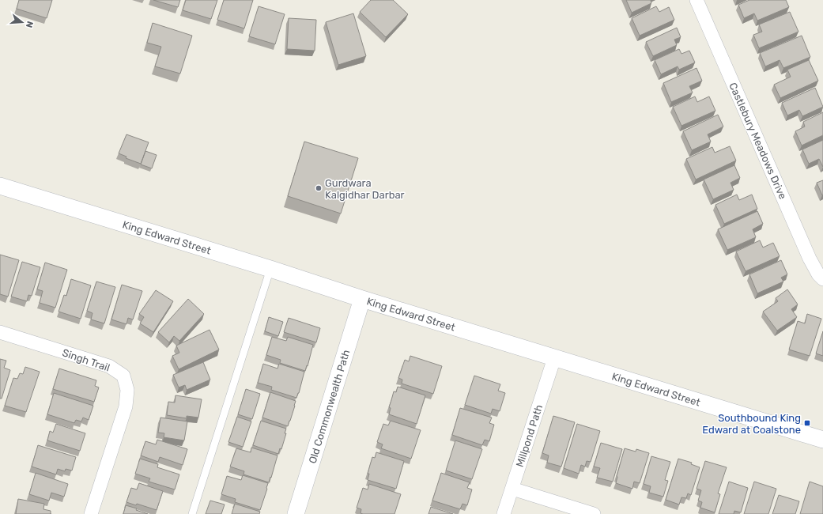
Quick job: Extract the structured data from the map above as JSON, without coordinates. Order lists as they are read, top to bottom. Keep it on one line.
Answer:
{"streets":{"street":["Castlebury Meadows Drive","King Edward Street","Singh Trail","Old Commonwealth Path","Millpond Path"]},"crossings":[["King Edward Street","Old Commonwealth Path"],["King Edward Street","Millpond Path"]],"places":{"other":["Gurdwara Kalgidhar Darbar"],"transit":["Southbound King Edward at Coalstone"]},"north":"right"}
